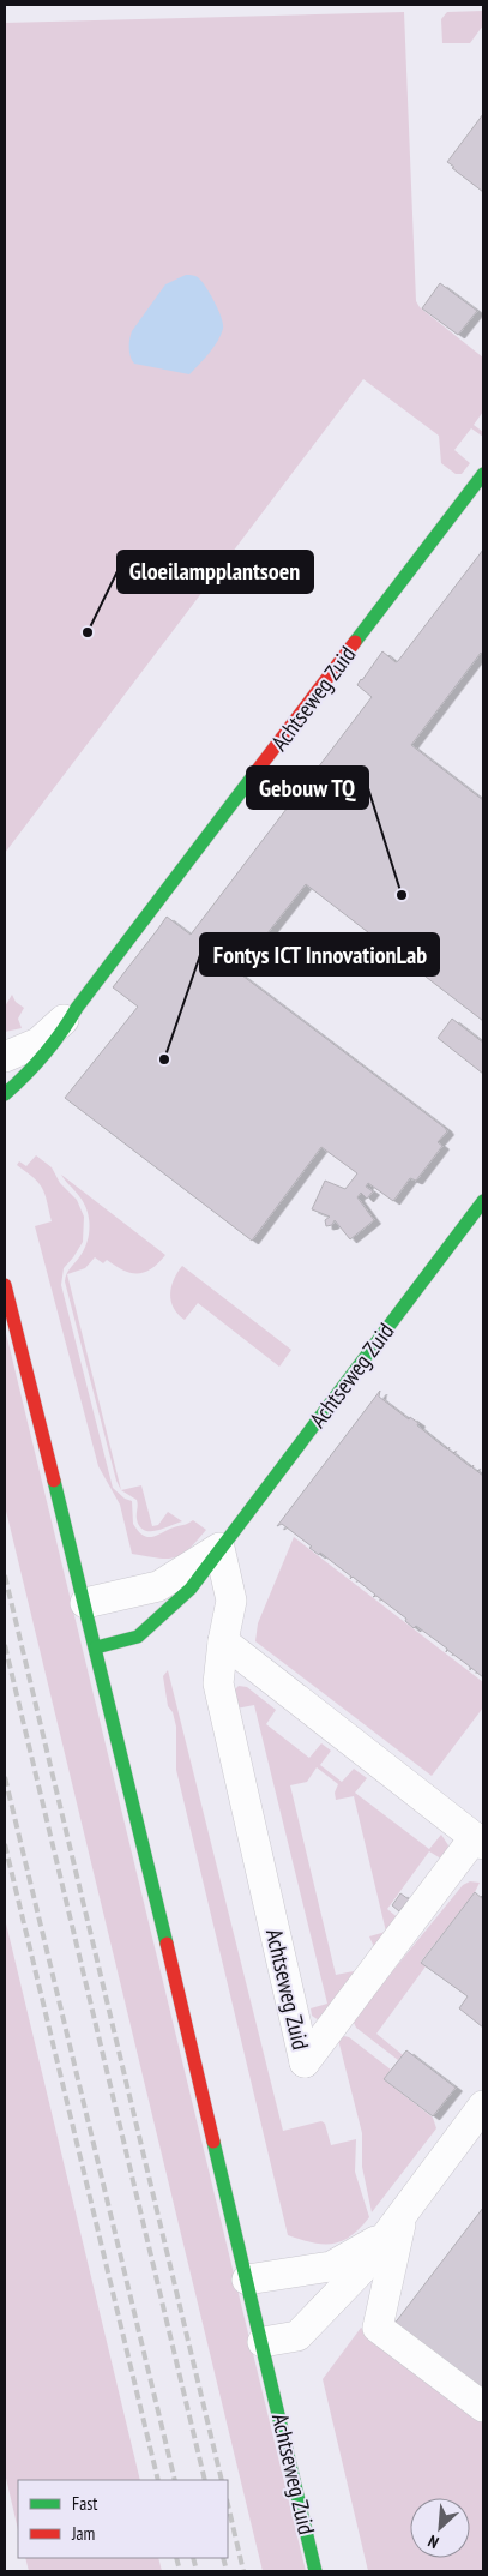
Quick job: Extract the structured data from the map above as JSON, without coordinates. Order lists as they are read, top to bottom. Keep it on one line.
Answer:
{"streets":{"street":["Achtseweg Zuid"]},"places":["Gloeilampplantsoen","Gebouw TQ","Fontys ICT InnovationLab"],"legend":["Fast","Jam"],"north":"bottom left"}
